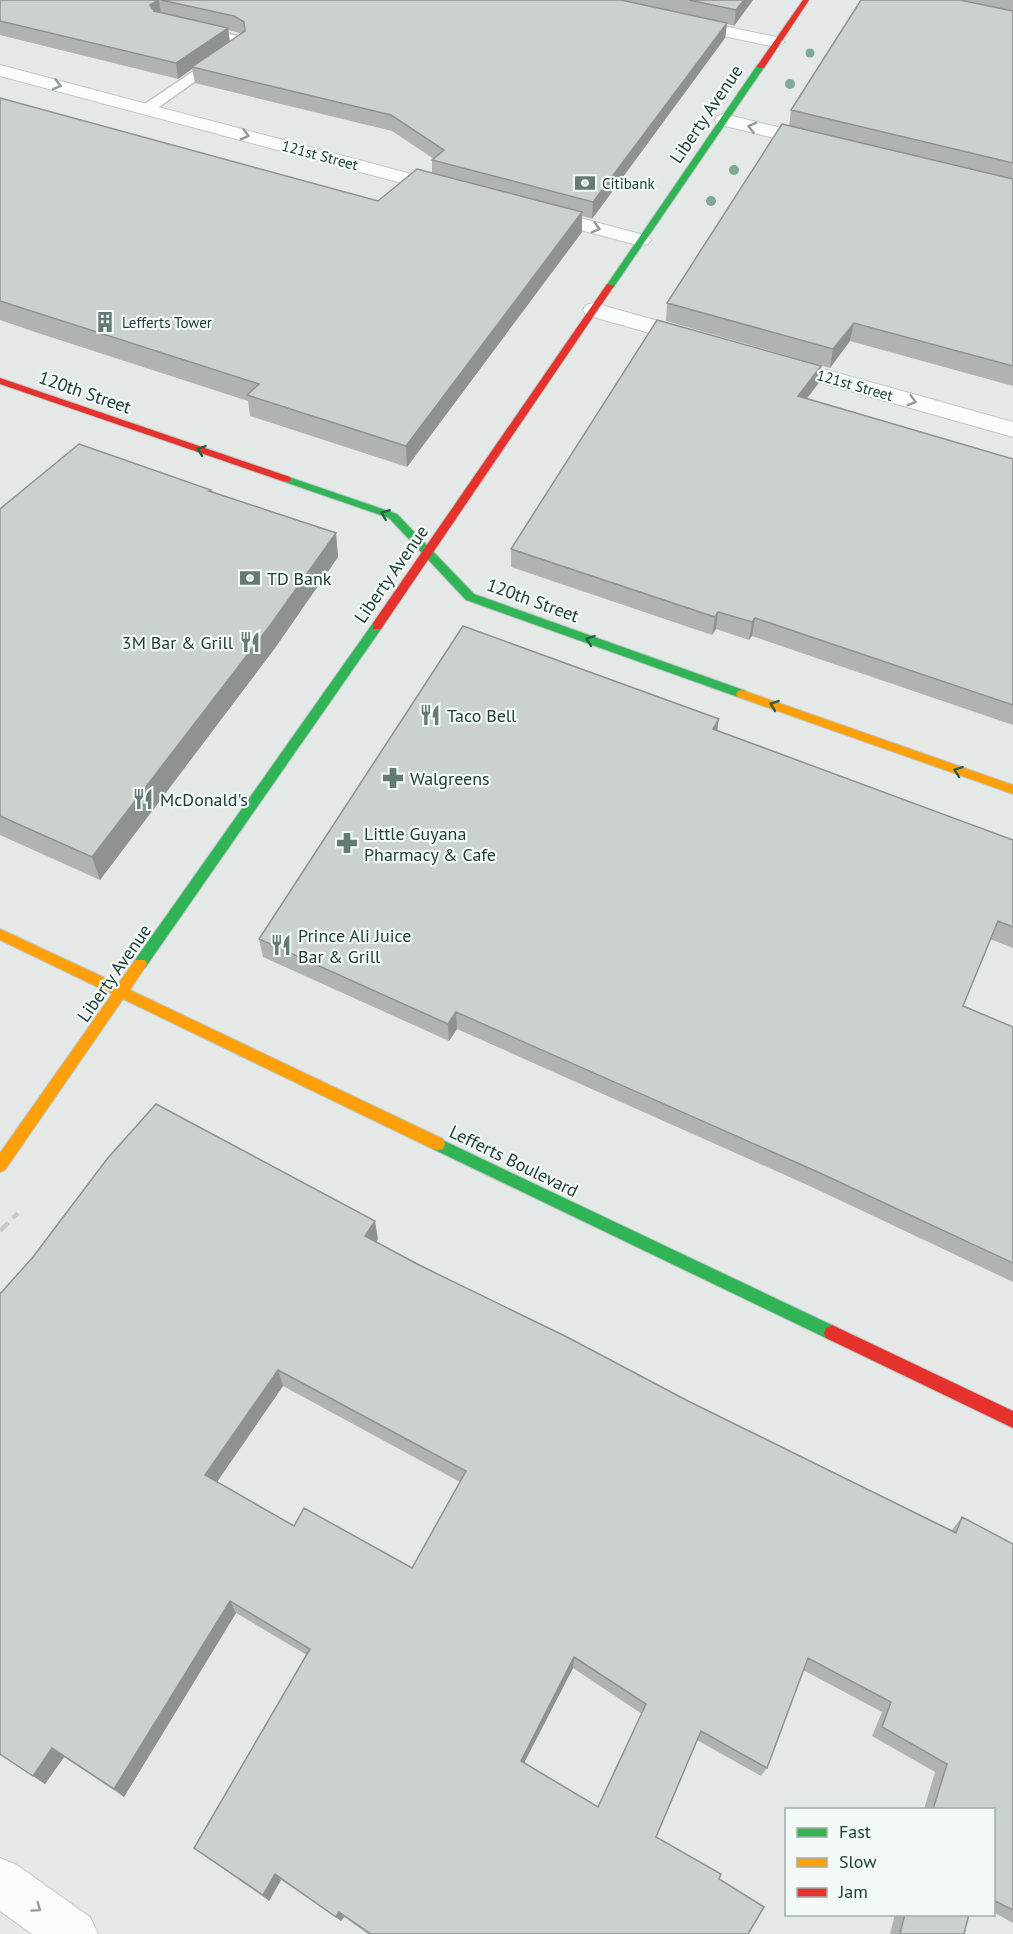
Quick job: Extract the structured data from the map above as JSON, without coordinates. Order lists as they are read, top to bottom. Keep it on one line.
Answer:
{"streets":{"street":["Liberty Avenue","121st Street","120th Street","Lefferts Boulevard"]},"crossings":[["Liberty Avenue","120th Street"],["Liberty Avenue","Lefferts Boulevard"]],"one_way":["121st Street","120th Street"],"places":{"bank":["Citibank","TD Bank"],"building":["Lefferts Tower"],"restaurant":["3M Bar & Grill","Taco Bell","McDonald's","Prince Ali Juice Bar & Grill"],"pharmacy":["Walgreens","Little Guyana Pharmacy & Cafe"]},"legend":["Fast","Slow","Jam"]}
